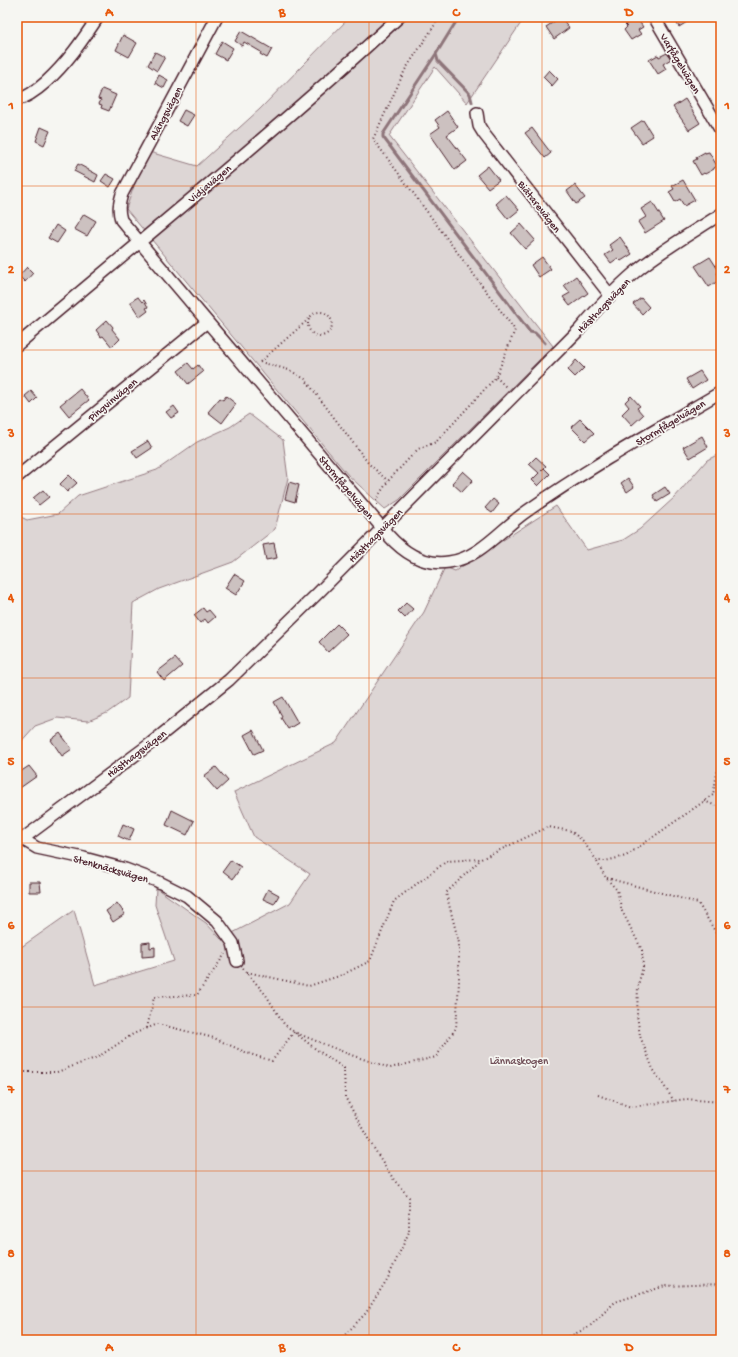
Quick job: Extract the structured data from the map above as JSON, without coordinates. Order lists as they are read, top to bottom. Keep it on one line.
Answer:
{"streets":{"street":["Varfågelvägen","Alängsvägen","Vidjavägen","Biätarevägen","Hästhagsvägen","Pingvinvägen","Stormfågelvägen","Stenknäcksvägen"]},"crossings":[["Alängsvägen","Stormfågelvägen"],["Vidjavägen","Stormfågelvägen"],["Biätarevägen","Hästhagsvägen"],["Hästhagsvägen","Stormfågelvägen"],["Hästhagsvägen","Stenknäcksvägen"],["Pingvinvägen","Stormfågelvägen"]],"parks":["Lännaskogen"],"grid":{"columns":["A","B","C","D"],"rows":["1","2","3","4","5","6","7","8"]}}
